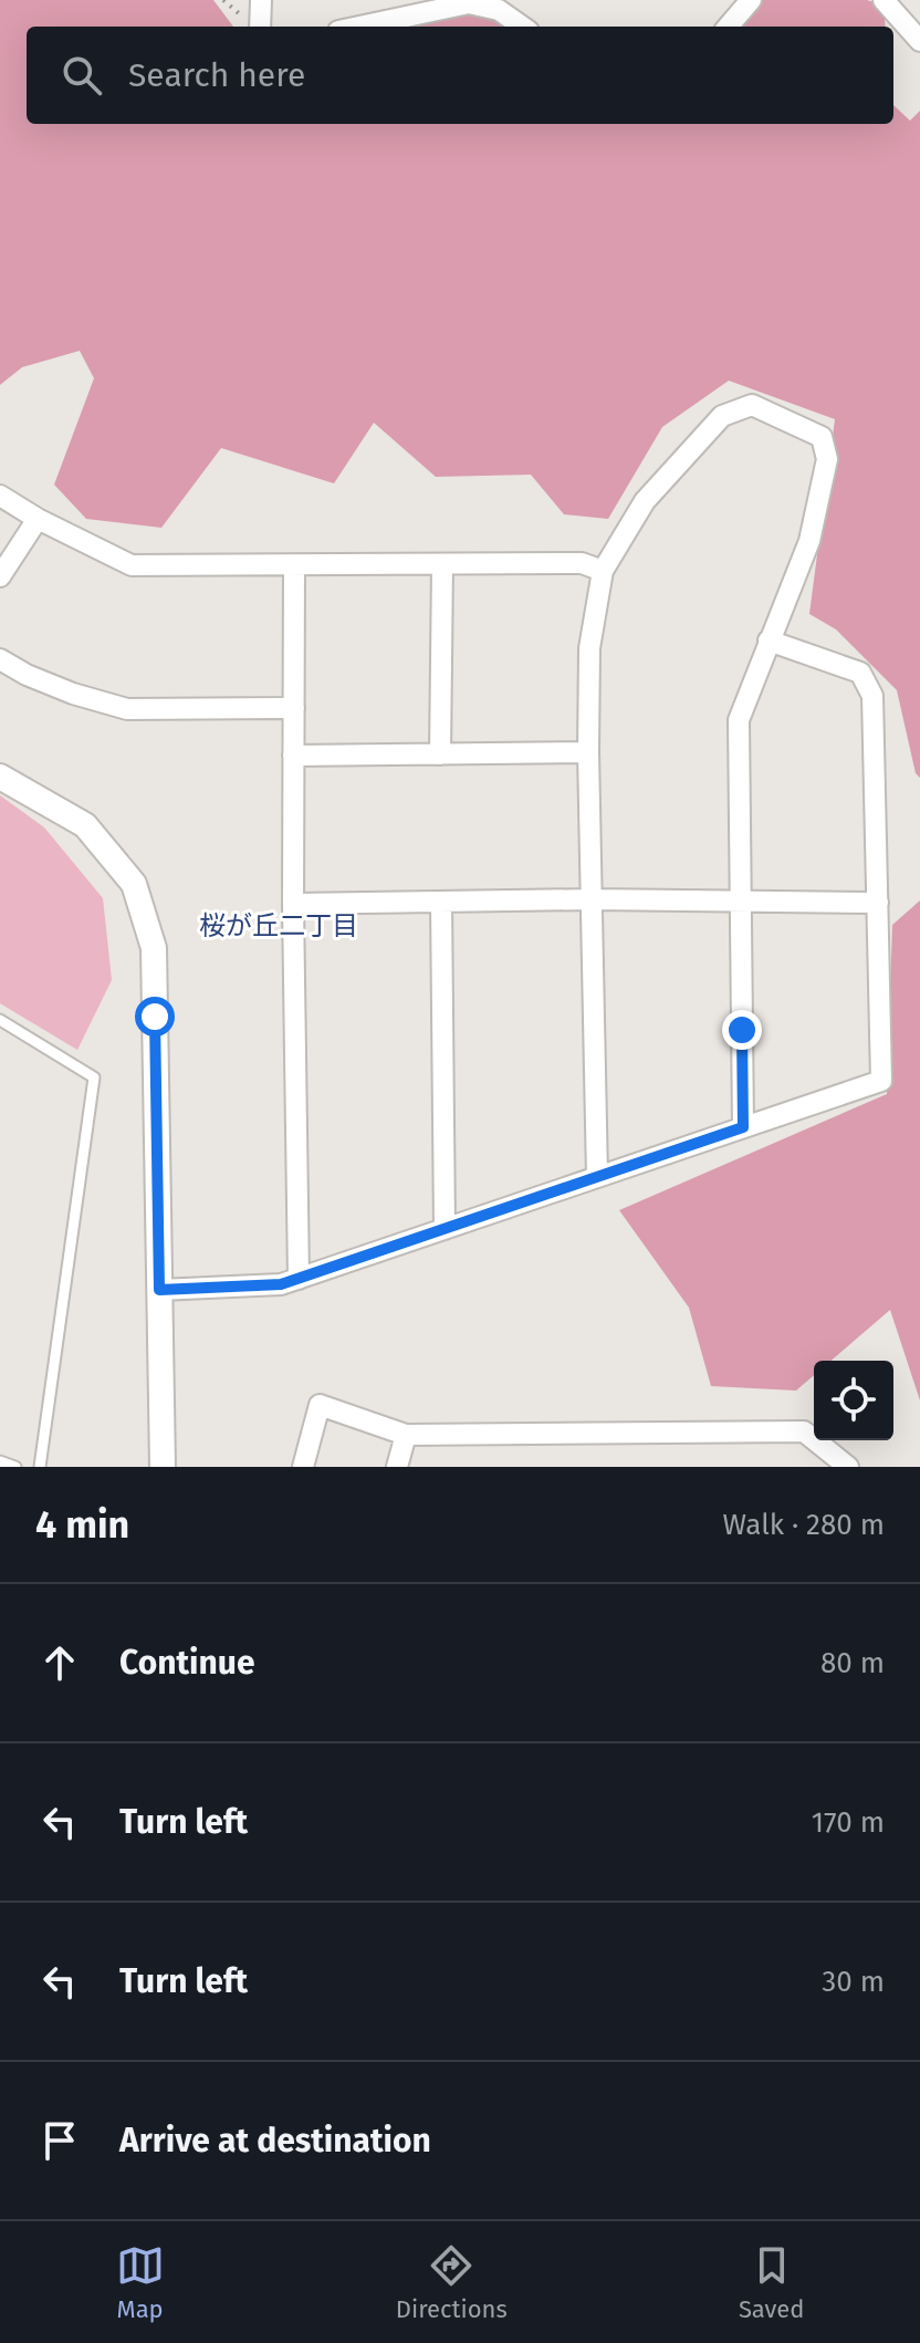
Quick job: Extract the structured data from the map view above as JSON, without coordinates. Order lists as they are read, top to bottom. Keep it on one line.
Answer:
{"districts":["桜が丘二丁目"],"page":{"search":"Search here","heading":["4 min","Walk · 280 m"],"list":[["Continue","80 m"],["Turn left","170 m"],["Turn left","30 m"],"Arrive at destination"],"nav":["Map","Directions","Saved"]}}
